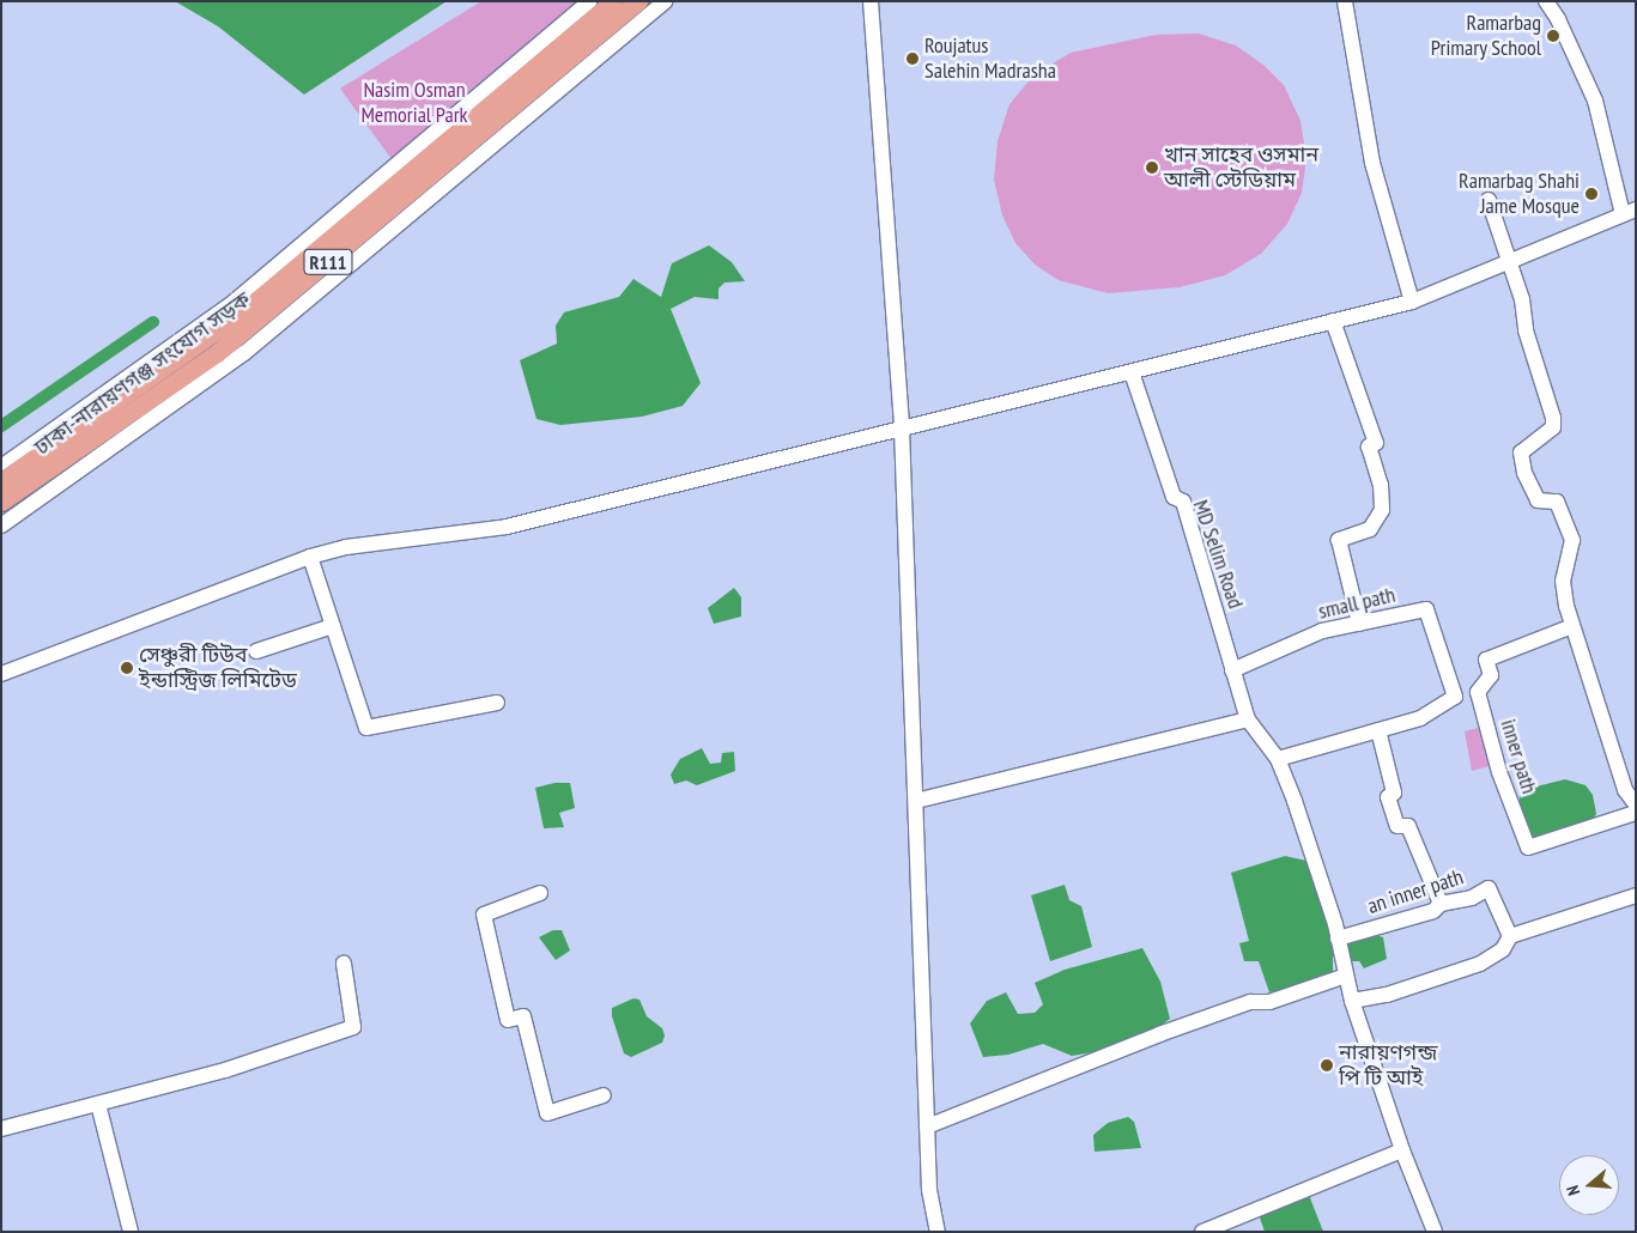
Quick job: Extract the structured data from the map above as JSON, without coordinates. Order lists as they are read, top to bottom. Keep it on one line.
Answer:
{"streets":{"main road":["R111","ঢাকা-নারায়ণগঞ্জ সংযোগ সড়ক"],"street":["MD Selim Road","small path","inner path","an inner path"]},"crossings":[["MD Selim Road","small path"]],"parks":["Nasim Osman Memorial Park"],"places":["Ramarbag Primary School","Roujatus Salehin Madrasha","খান সাহেব ওসমান আলী স্টেডিয়াম","Ramarbag Shahi Jame Mosque","সেঞ্চুরী টিউব ইন্ডাস্ট্রিজ লিমিটেড","নারায়ণগন্জ পি টি আই"],"north":"left"}
